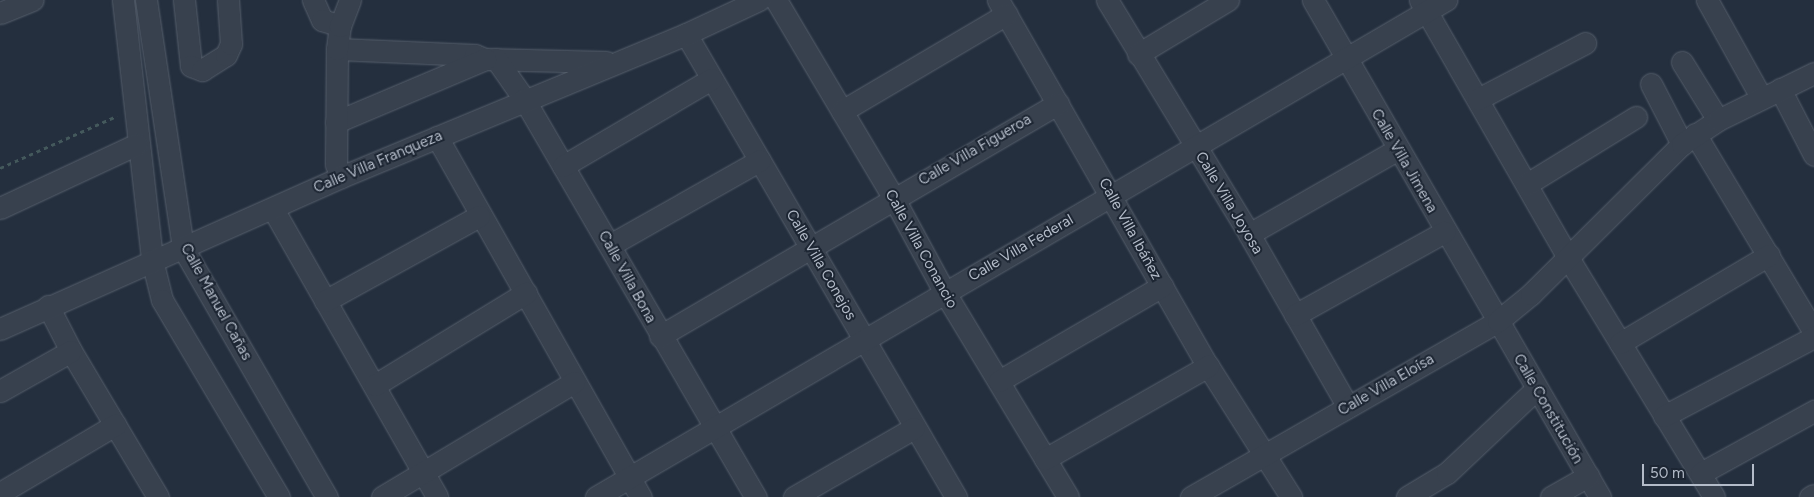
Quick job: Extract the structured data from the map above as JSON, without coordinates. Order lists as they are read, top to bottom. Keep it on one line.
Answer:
{"streets":{"street":["Calle Villa Figueroa","Calle Villa Jimena","Calle Villa Franqueza","Calle Villa Joyosa","Calle Villa Ibáñez","Calle Villa Federal","Calle Villa Conancio","Calle Villa Conejos","Calle Villa Bona","Calle Manuel Cañas","Calle Villa Eloísa","Calle Constitución"]},"crossings":[["Calle Villa Figueroa","Calle Villa Ibáñez"],["Calle Villa Figueroa","Calle Villa Conancio"],["Calle Villa Figueroa","Calle Villa Conejos"],["Calle Villa Figueroa","Calle Villa Bona"],["Calle Villa Jimena","Calle Villa Federal"],["Calle Villa Jimena","Calle Villa Eloísa"],["Calle Villa Jimena","Calle Constitución"],["Calle Villa Franqueza","Calle Villa Conejos"],["Calle Villa Franqueza","Calle Villa Bona"],["Calle Villa Franqueza","Calle Manuel Cañas"],["Calle Villa Joyosa","Calle Villa Federal"],["Calle Villa Joyosa","Calle Villa Eloísa"],["Calle Villa Ibáñez","Calle Villa Federal"],["Calle Villa Ibáñez","Calle Villa Eloísa"],["Calle Villa Federal","Calle Villa Conancio"],["Calle Villa Federal","Calle Villa Conejos"],["Calle Villa Federal","Calle Villa Bona"],["Calle Villa Eloísa","Calle Constitución"]],"scale_bar":"50 m"}
